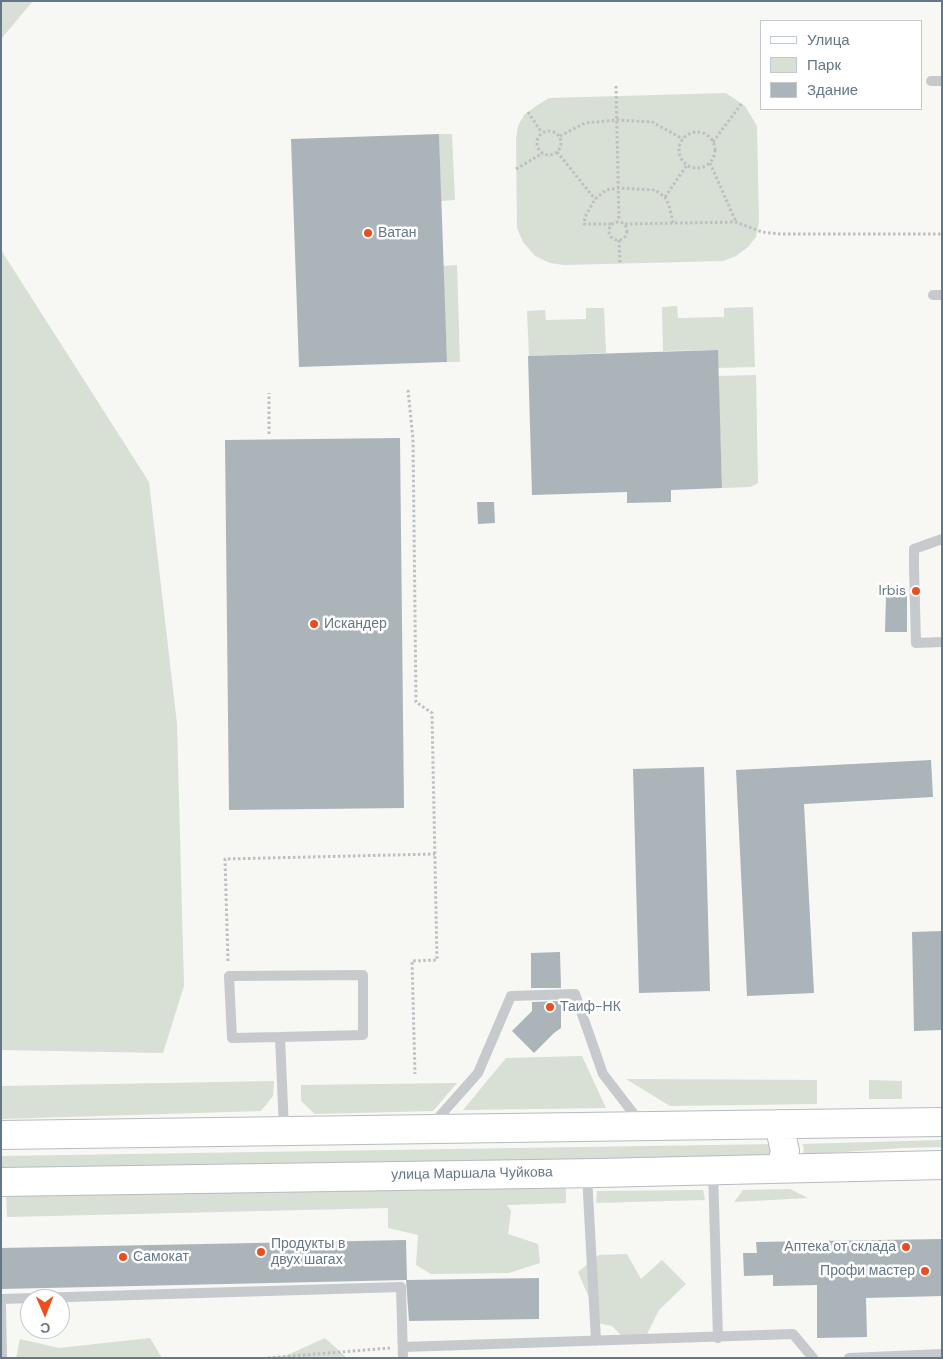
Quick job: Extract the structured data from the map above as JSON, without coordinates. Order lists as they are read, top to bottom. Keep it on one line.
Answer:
{"streets":{"main road":["улица Маршала Чуйкова"]},"places":["Ватан","Irbis","Искандер","Таиф-НК","Аптека от склада","Продукты в двух шагах","Самокат","Профи мастер"],"legend":["Улица","Парк","Здание"],"north":"bottom"}
